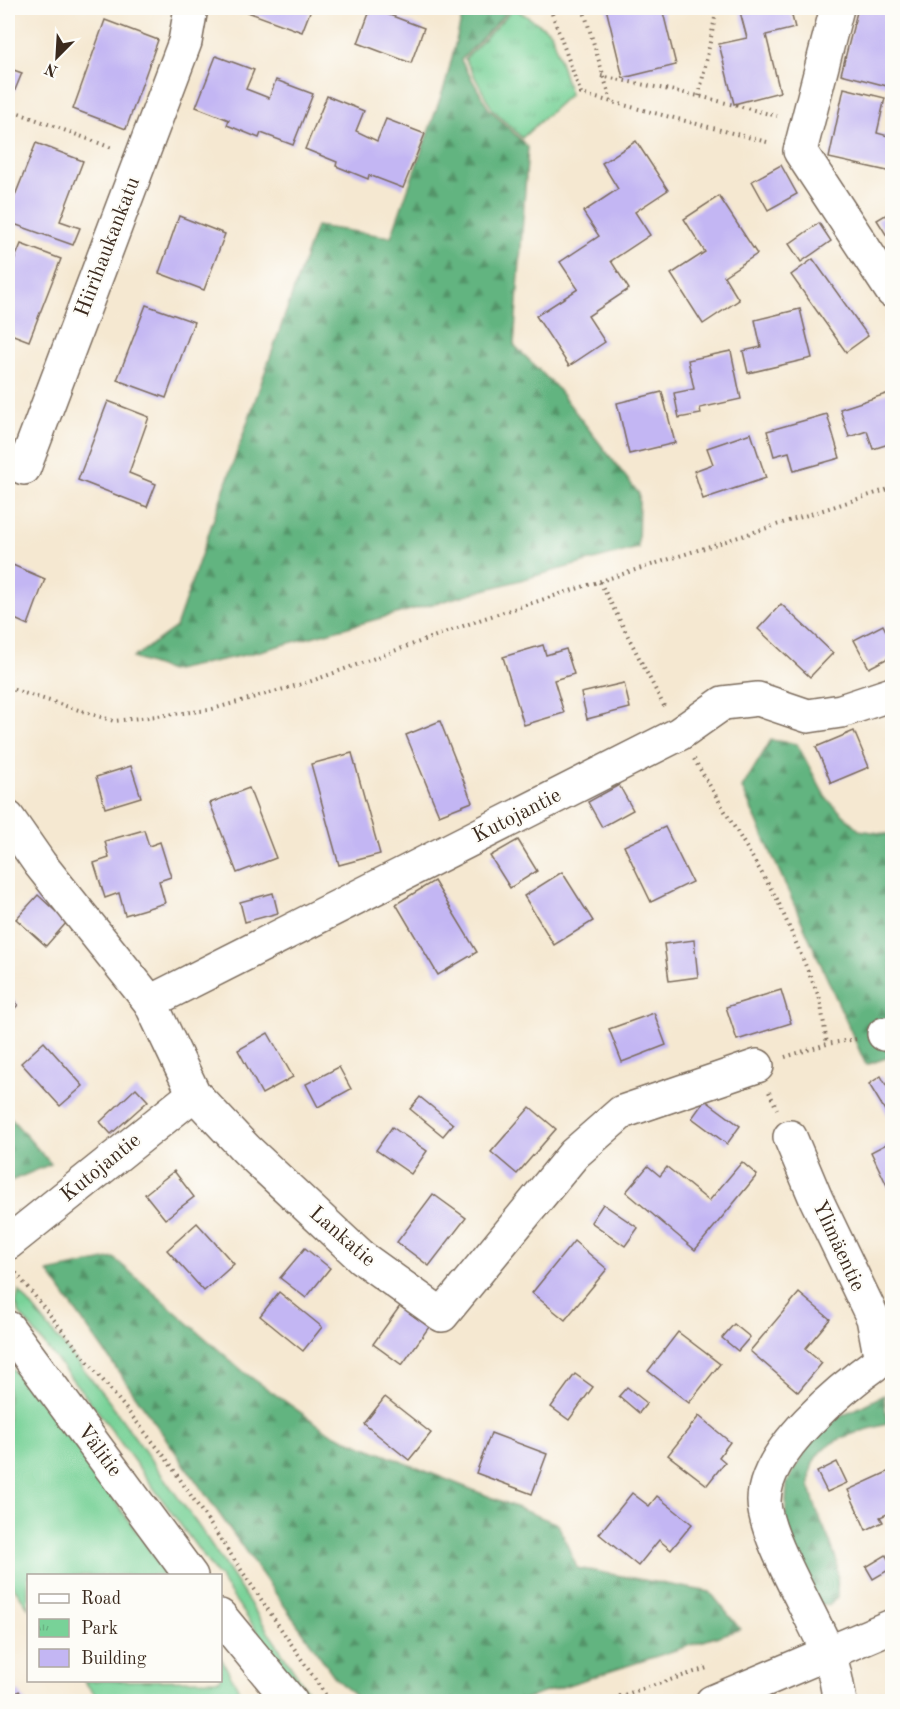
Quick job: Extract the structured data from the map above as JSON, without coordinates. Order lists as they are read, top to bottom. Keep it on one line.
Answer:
{"streets":{"street":["Hiirihaukankatu","Kutojantie","Lankatie","Ylimäentie","Välitie"]},"crossings":[["Kutojantie","Lankatie"]],"legend":["Road","Park","Building"],"north":"bottom left"}
